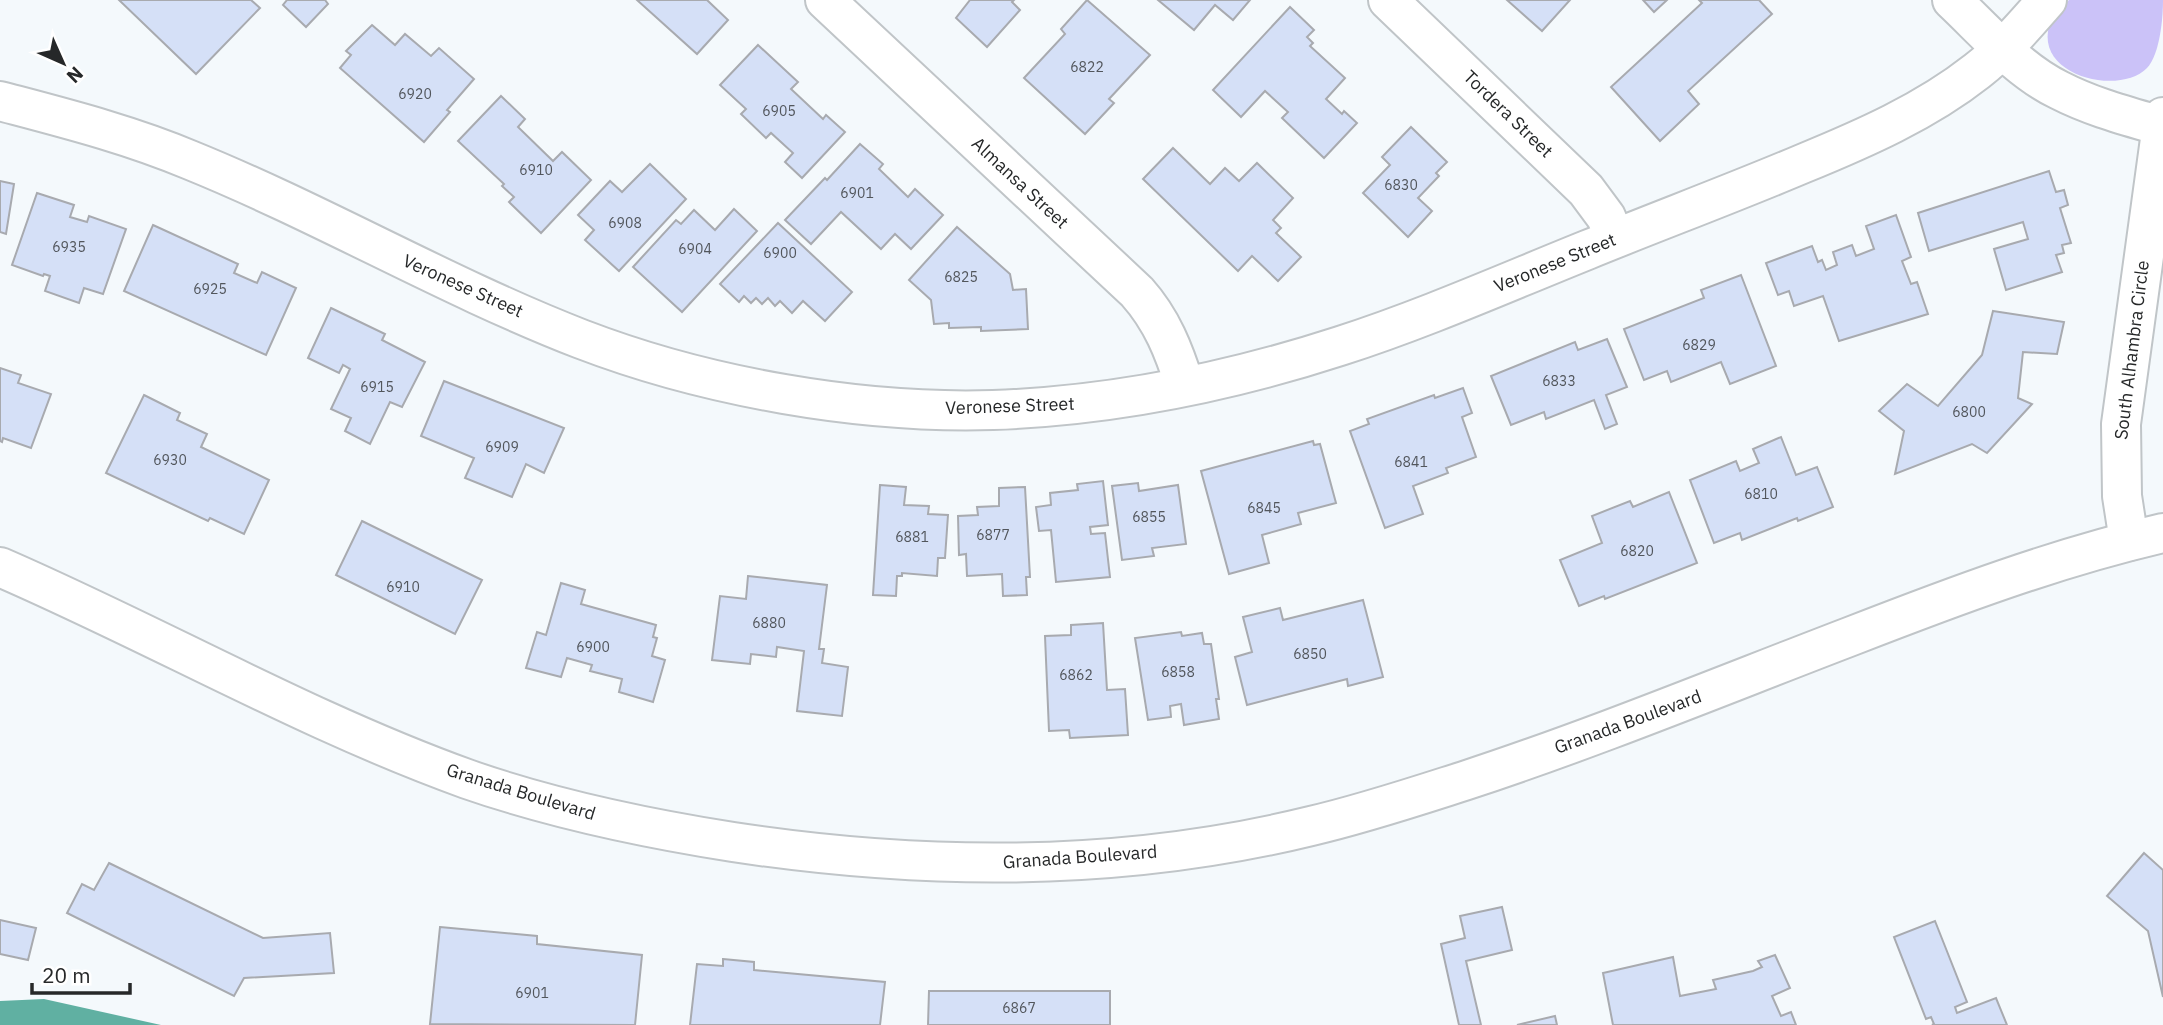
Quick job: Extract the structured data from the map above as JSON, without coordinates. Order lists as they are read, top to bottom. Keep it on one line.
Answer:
{"streets":{"street":["Tordera Street","Almansa Street","Veronese Street","South Alhambra Circle","Granada Boulevard"]},"crossings":[["Tordera Street","Veronese Street"],["Almansa Street","Veronese Street"],["South Alhambra Circle","Granada Boulevard"]],"house_numbers":["6822","6920","6905","6910","6830","6901","6908","6935","6904","6900","6825","6925","6829","6833","6915","6800","6909","6930","6841","6810","6845","6855","6877","6881","6820","6910","6880","6900","6850","6858","6862","6901","6867"],"scale_bar":"20 m","north":"bottom right"}
